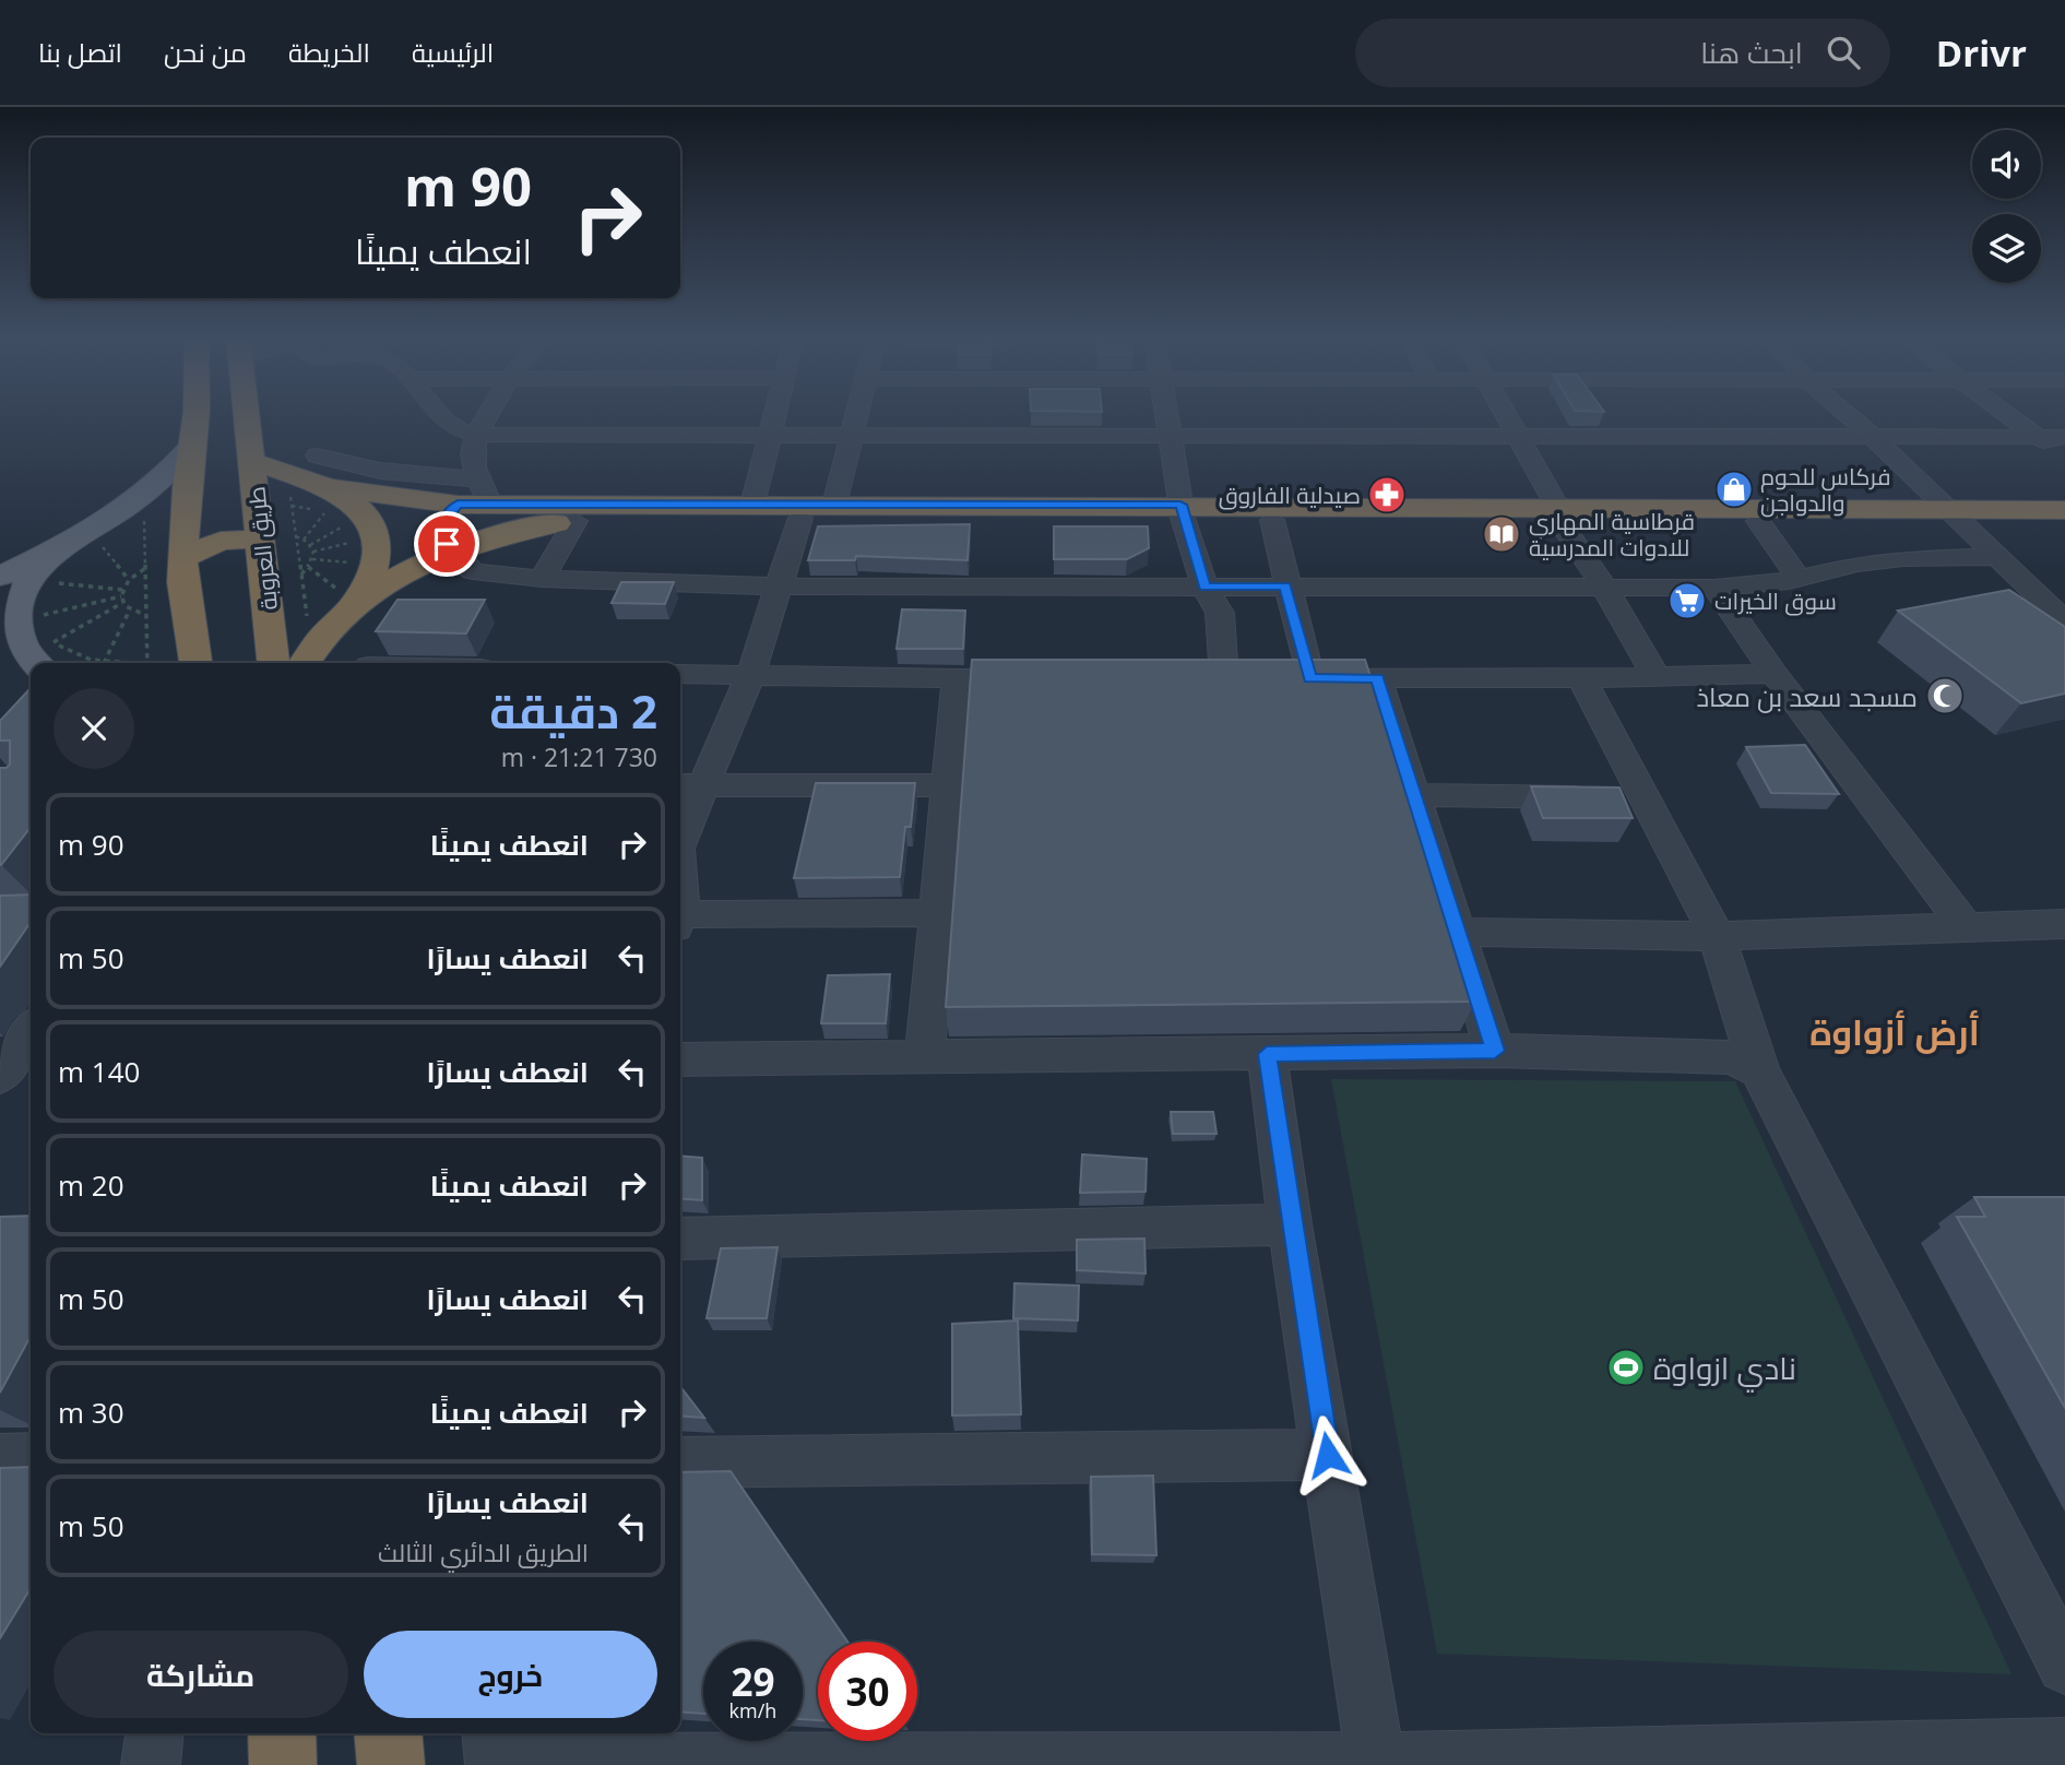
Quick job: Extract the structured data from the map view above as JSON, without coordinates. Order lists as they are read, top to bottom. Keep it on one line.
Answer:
{"streets":{"highway":["طريق العروبة"]},"districts":["أرض أزواوة"],"places":{"shop":["فركاس للحوم والدواجن"],"pharmacy":["صيدلية الفاروق"],"library":["قرطاسية المهاري للادوات المدرسية"],"supermarket":["سوق الخيرات"],"mosque":["مسجد سعد بن معاذ"],"sports":["نادي ازواوة"]},"page":{"header":"Drivr","search":"ابحث هنا","nav":["الرئيسية","الخريطة","من نحن","اتصل بنا"],"turn":["90 m","انعطف يمينًا"],"heading":["2 دقيقة","730 m · 21:21"],"list":[{"name":"انعطف يمينًا","value":"90 m"},{"name":"انعطف يسارًا","value":"50 m"},{"name":"انعطف يسارًا","value":"140 m"},{"name":"انعطف يمينًا","value":"20 m"},{"name":"انعطف يسارًا","value":"50 m"},{"name":"انعطف يمينًا","value":"30 m"},{"name":"انعطف يسارًا","note":"الطريق الدائري الثالث","value":"50 m"}],"buttons":["خروج","مشاركة"],"speed":"29 km/h","limit":"30"}}
